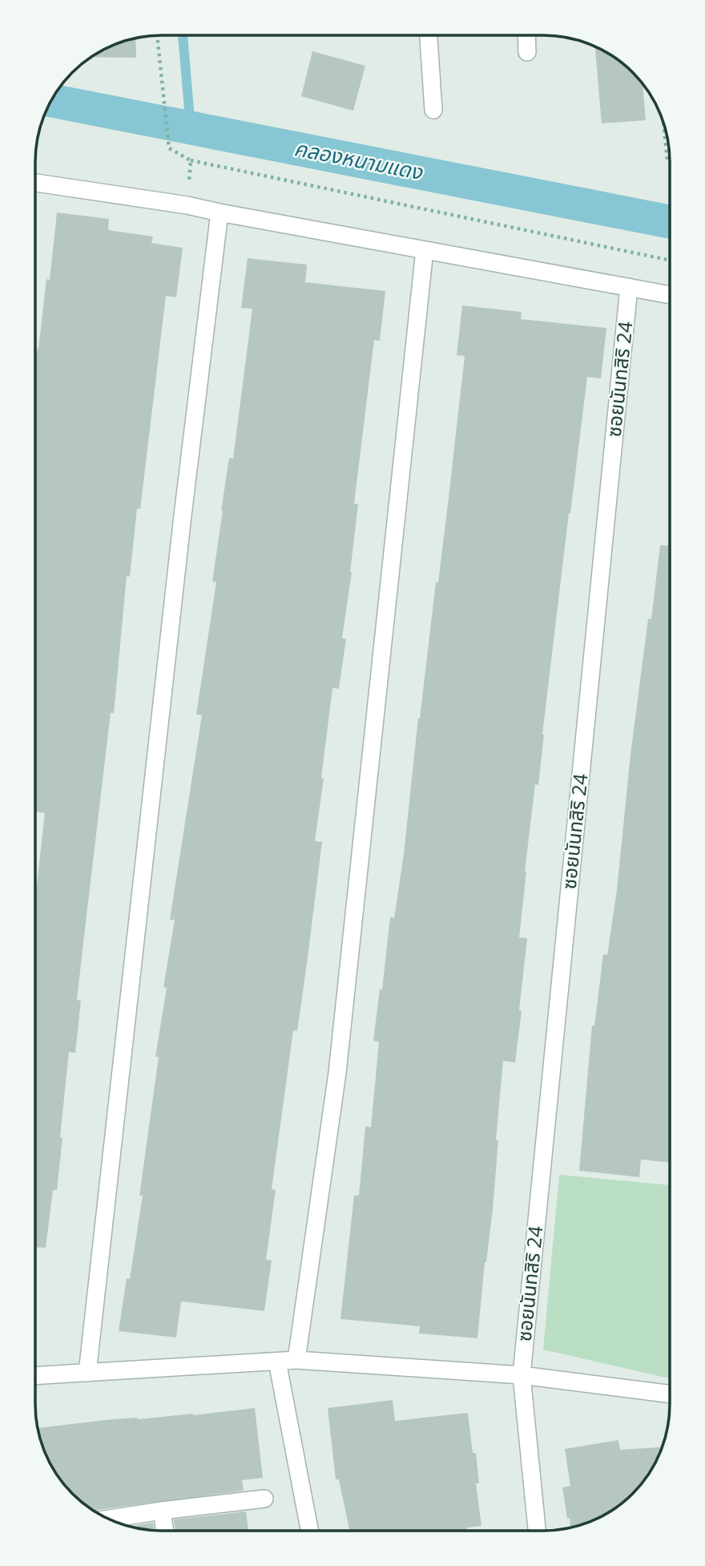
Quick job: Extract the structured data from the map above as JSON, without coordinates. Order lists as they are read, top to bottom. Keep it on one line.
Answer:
{"streets":{"street":["ซอยนันทสิริ 24"]},"water":["คลองหนามแดง"]}
